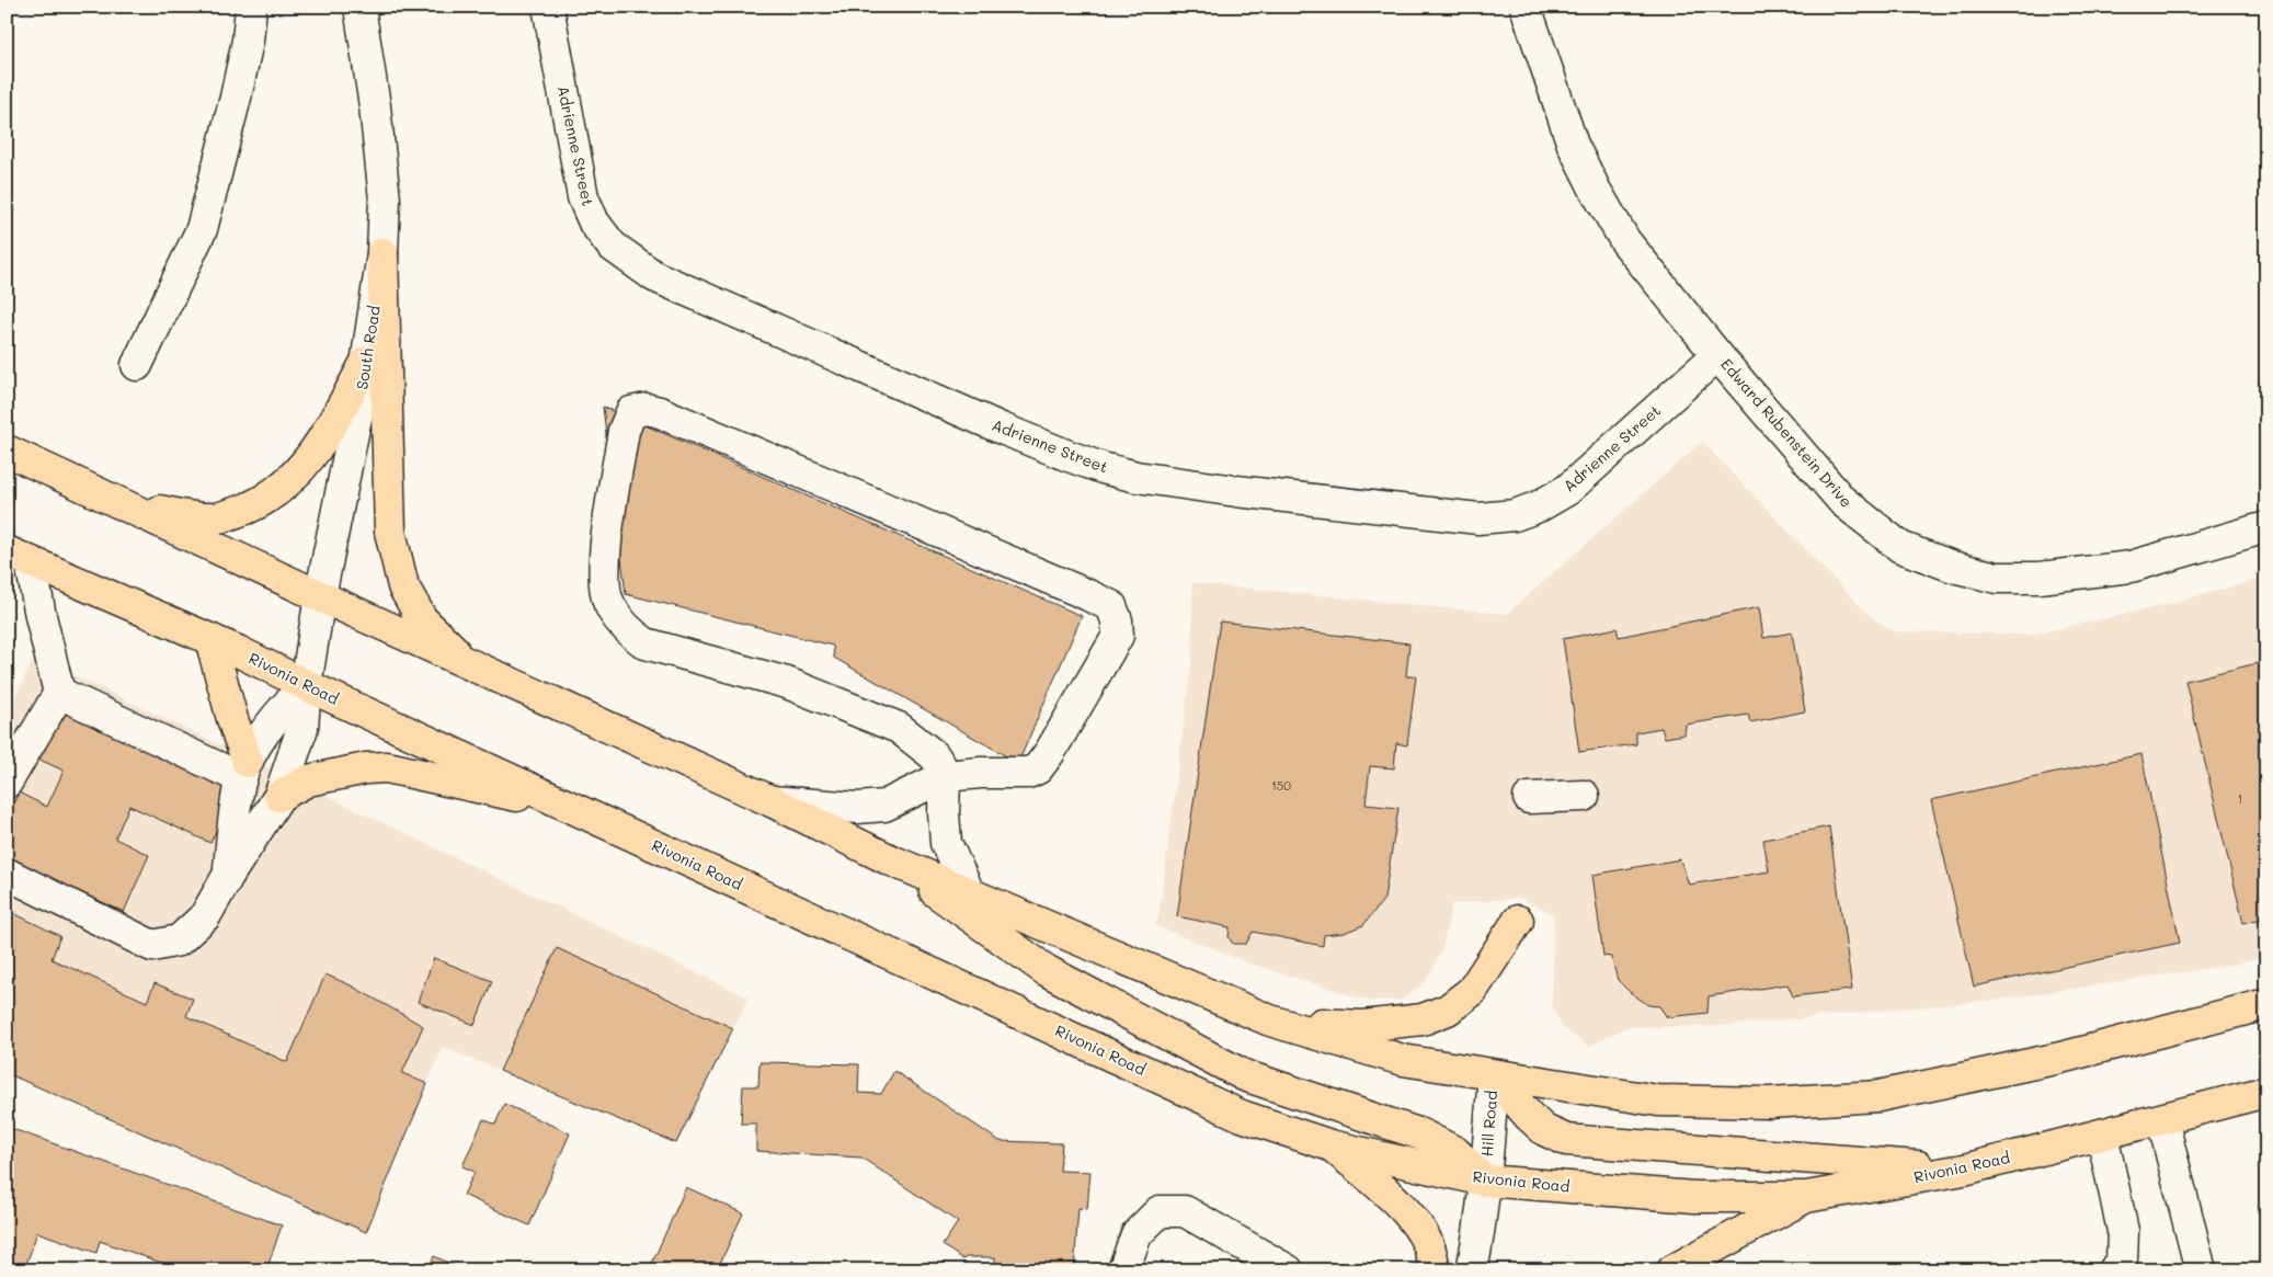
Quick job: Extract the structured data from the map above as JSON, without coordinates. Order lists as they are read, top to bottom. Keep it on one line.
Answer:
{"streets":{"main road":["Rivonia Road"],"street":["Adrienne Street","South Road","Edward Rubenstein Drive","Hill Road"]},"crossings":[["Adrienne Street","Edward Rubenstein Drive"],["South Road","Rivonia Road"],["Rivonia Road","Hill Road"]],"house_numbers":["150","1"]}
